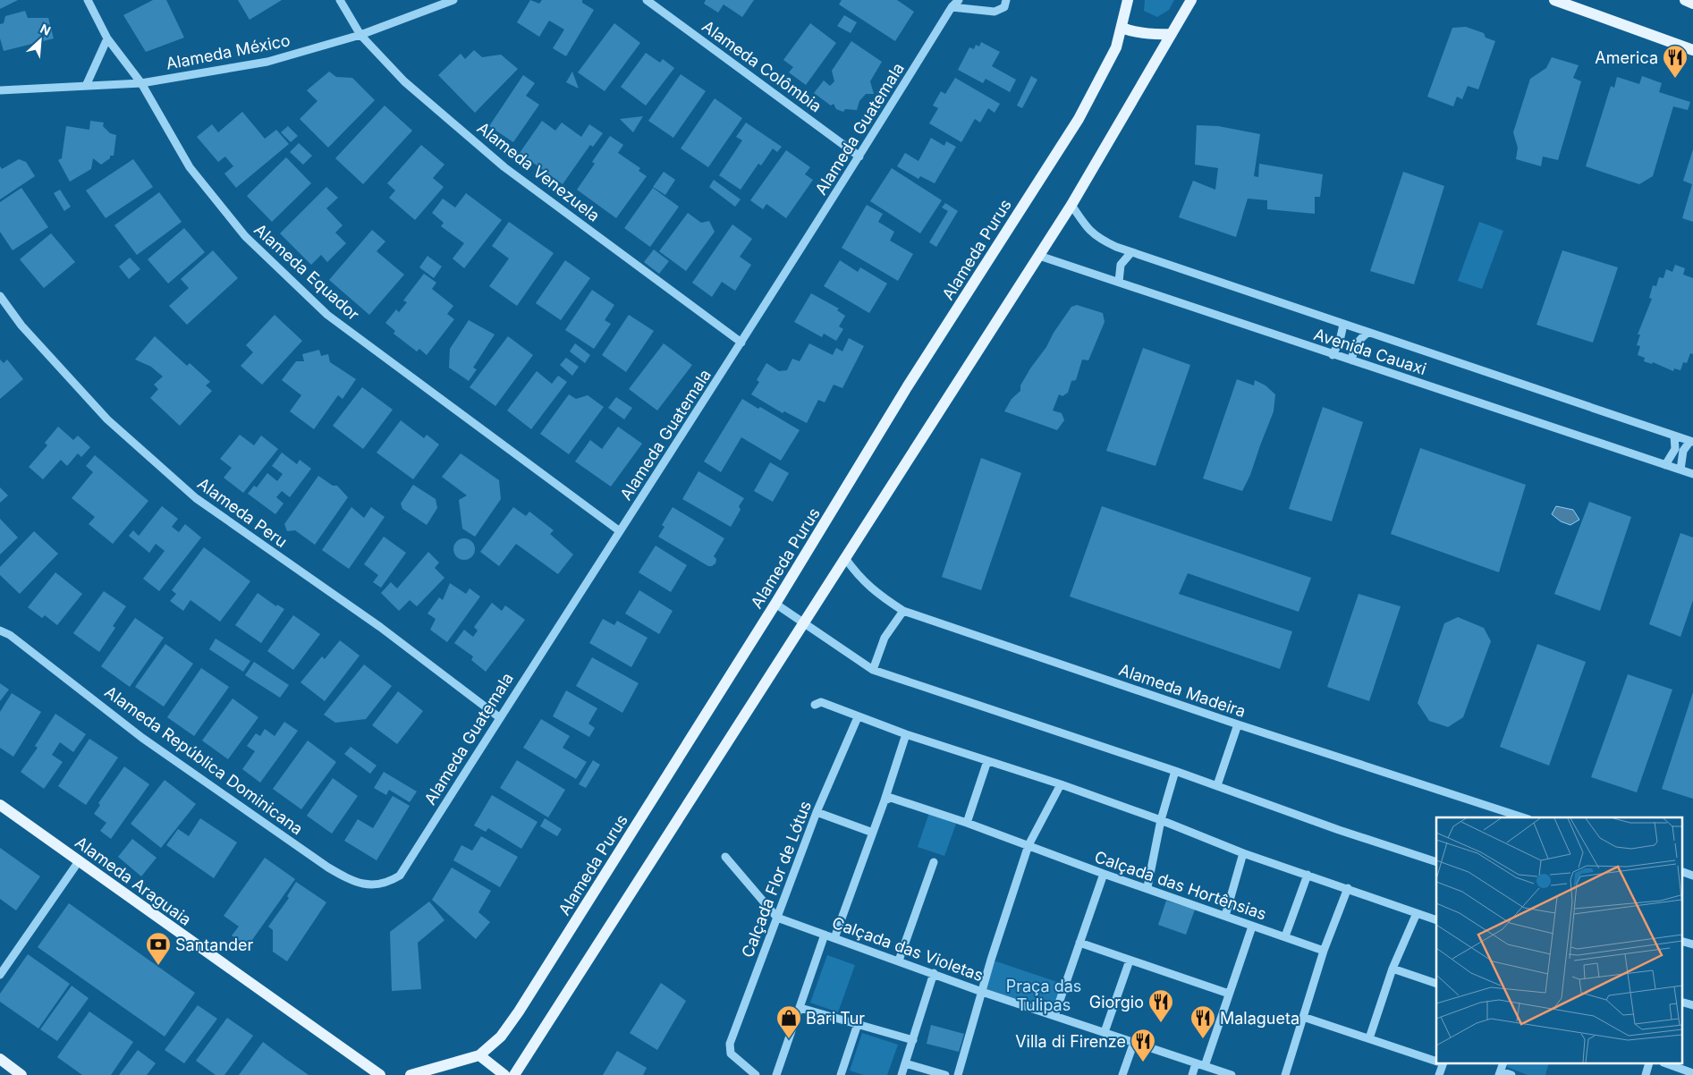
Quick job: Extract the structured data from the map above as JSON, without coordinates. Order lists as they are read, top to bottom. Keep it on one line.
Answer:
{"streets":{"main road":["Alameda Purus","Alameda Araguaia"],"street":["Alameda México","Alameda Colômbia","Alameda Guatemala","Alameda Venezuela","Alameda Equador","Avenida Cauaxi","Alameda Peru","Alameda Madeira","Alameda República Dominicana","Calçada Flor de Lótus","Calçada das Hortênsias","Calçada das Violetas"]},"crossings":[["Alameda México","Alameda Venezuela"],["Alameda México","Alameda Equador"],["Alameda Colômbia","Alameda Guatemala"],["Alameda Guatemala","Alameda Venezuela"],["Alameda Guatemala","Alameda Equador"],["Alameda Guatemala","Alameda Peru"],["Alameda Guatemala","Alameda República Dominicana"],["Calçada Flor de Lótus","Calçada das Violetas"]],"parks":["Praça das Tulipas"],"places":{"restaurant":["America","Giorgio","Malagueta","Villa di Firenze"],"bank":["Santander"],"shop":["Bari Tur"]},"north":"top right"}
